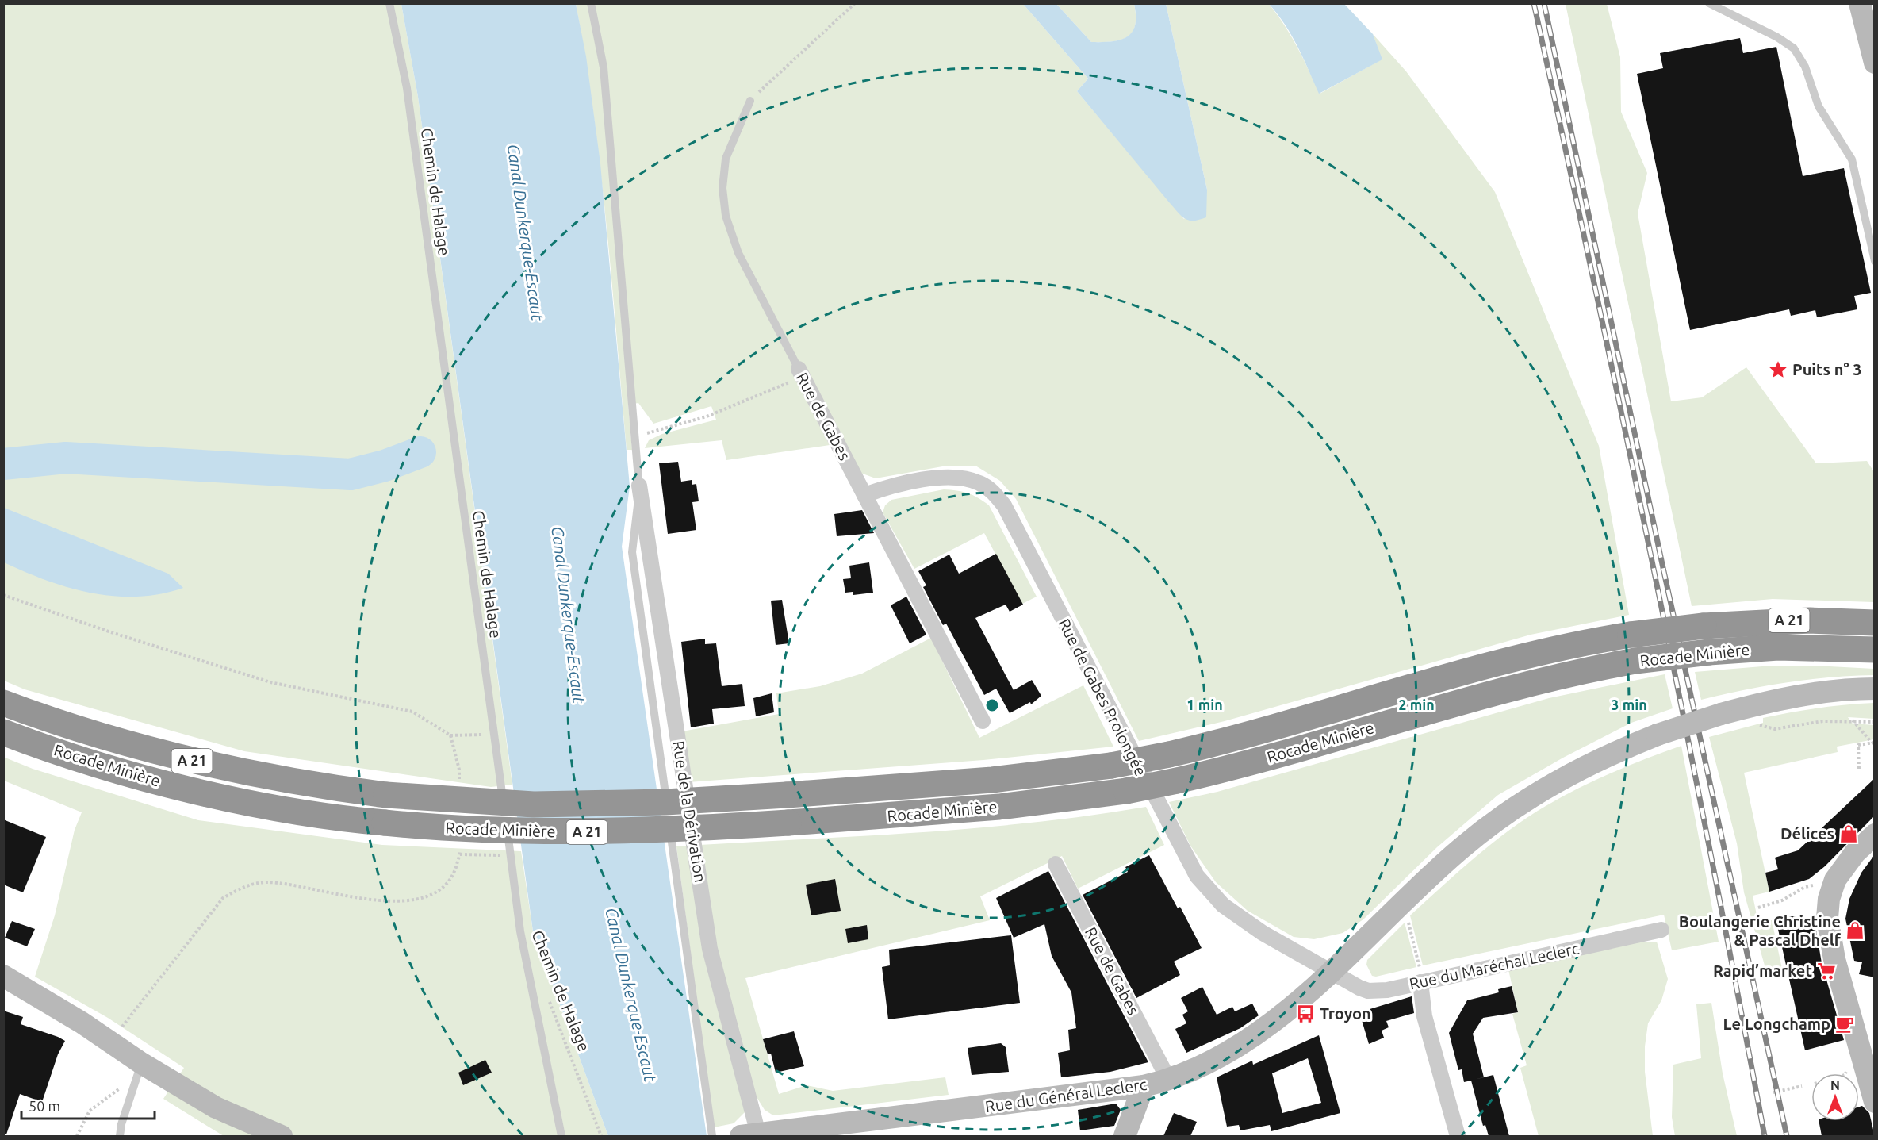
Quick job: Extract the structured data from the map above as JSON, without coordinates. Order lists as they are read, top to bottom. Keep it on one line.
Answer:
{"streets":{"highway":["A 21","Rocade Minière"],"street":["Rue de Gabes","Rue de Gabes Prolongée","Rue de la Dérivation","Rue du Maréchal Leclerc","Rue du Général Leclerc"],"lane":["Chemin de Halage"]},"crossings":[["Rue de Gabes","Rue de Gabes Prolongée"],["Rue de Gabes","Rue du Général Leclerc"],["Rue de Gabes Prolongée","Rue du Maréchal Leclerc"],["Rue de Gabes Prolongée","Rue du Général Leclerc"],["Rue de la Dérivation","Rue du Général Leclerc"],["Rue du Maréchal Leclerc","Rue du Général Leclerc"]],"water":["Canal Dunkerque-Escaut"],"places":{"place":["Puits n° 3"],"shop":["Délices","Boulangerie Christine & Pascal Dhelf"],"supermarket":["Rapid’market"],"bus stop":["Troyon"],"cafe":["Le Longchamp"]},"scale_bar":"50 m","north":"top","rings":["1 min","2 min","3 min"]}
